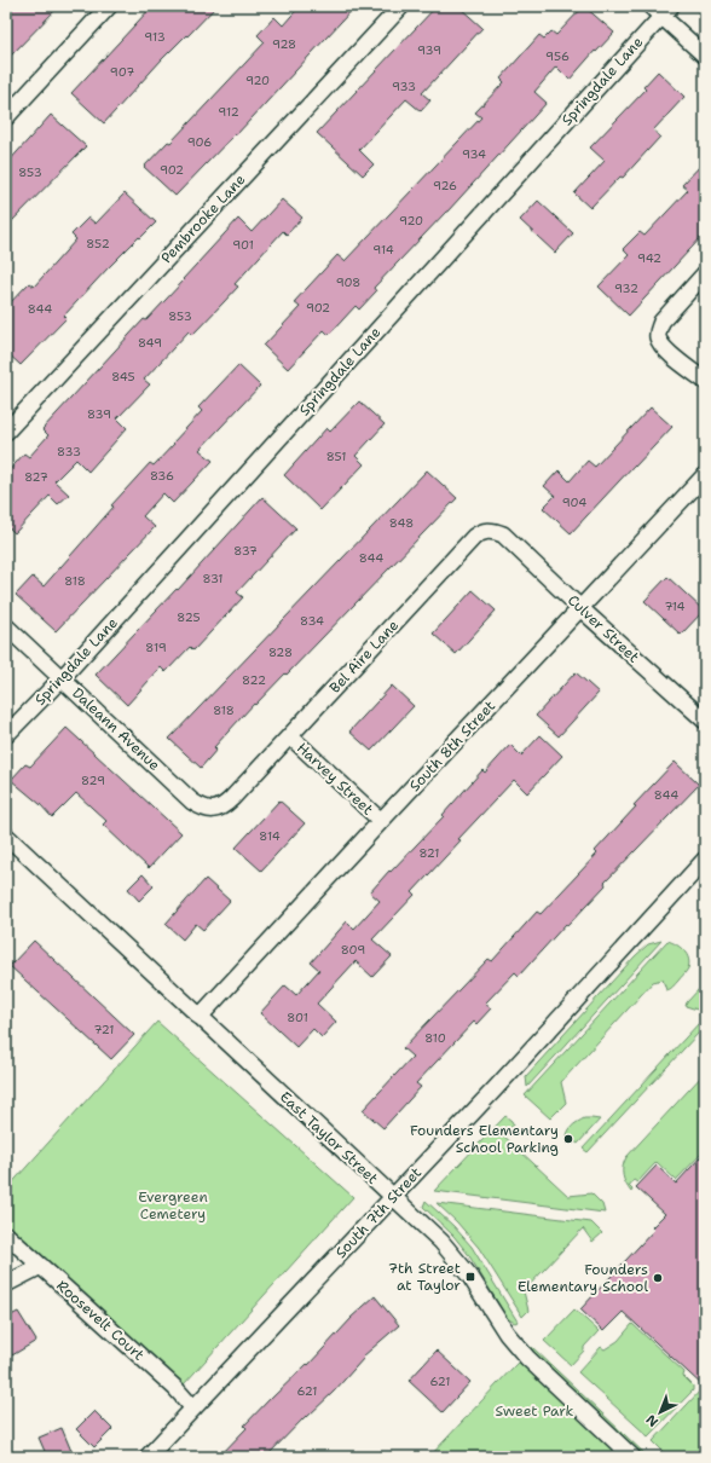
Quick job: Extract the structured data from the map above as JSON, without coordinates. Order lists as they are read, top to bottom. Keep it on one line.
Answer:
{"streets":{"street":["Springdale Lane","Pembrooke Lane","Culver Street","Bel Aire Lane","Daleann Avenue","South 8th Street","Harvey Street","East Taylor Street","South 7th Street","Roosevelt Court"]},"crossings":[["Springdale Lane","Daleann Avenue"],["Culver Street","Bel Aire Lane"],["Culver Street","South 8th Street"],["Bel Aire Lane","Daleann Avenue"],["Bel Aire Lane","Harvey Street"],["South 8th Street","Harvey Street"],["South 8th Street","East Taylor Street"],["East Taylor Street","South 7th Street"],["South 7th Street","Roosevelt Court"]],"parks":["Evergreen Cemetery","Sweet Park"],"places":{"other":["Founders Elementary School Parking","Founders Elementary School"],"transit":["7th Street at Taylor"]},"house_numbers":["913","928","939","956","907","920","933","912","906","934","902","853","926","920","852","901","914","942","908","932","902","844","853","849","845","839","833","851","836","827","904","848","837","844","831","818","714","825","834","819","828","822","818","829","844","814","821","809","801","721","810","621","621"],"north":"bottom left"}
